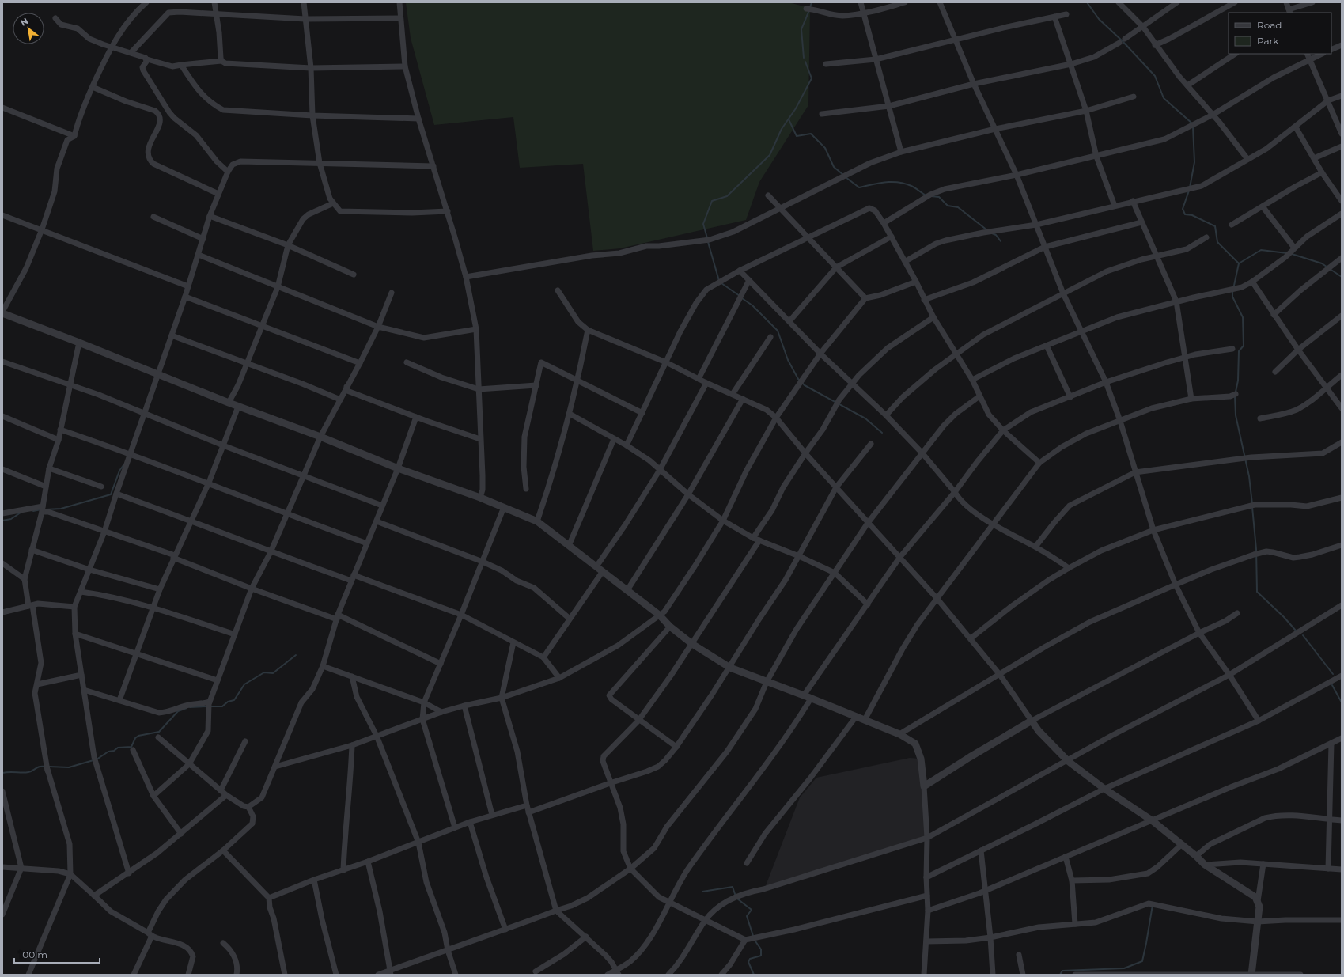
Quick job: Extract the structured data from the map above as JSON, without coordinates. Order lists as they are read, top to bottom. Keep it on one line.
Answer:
{"legend":["Road","Park"],"scale_bar":"100 m","north":"top left"}
